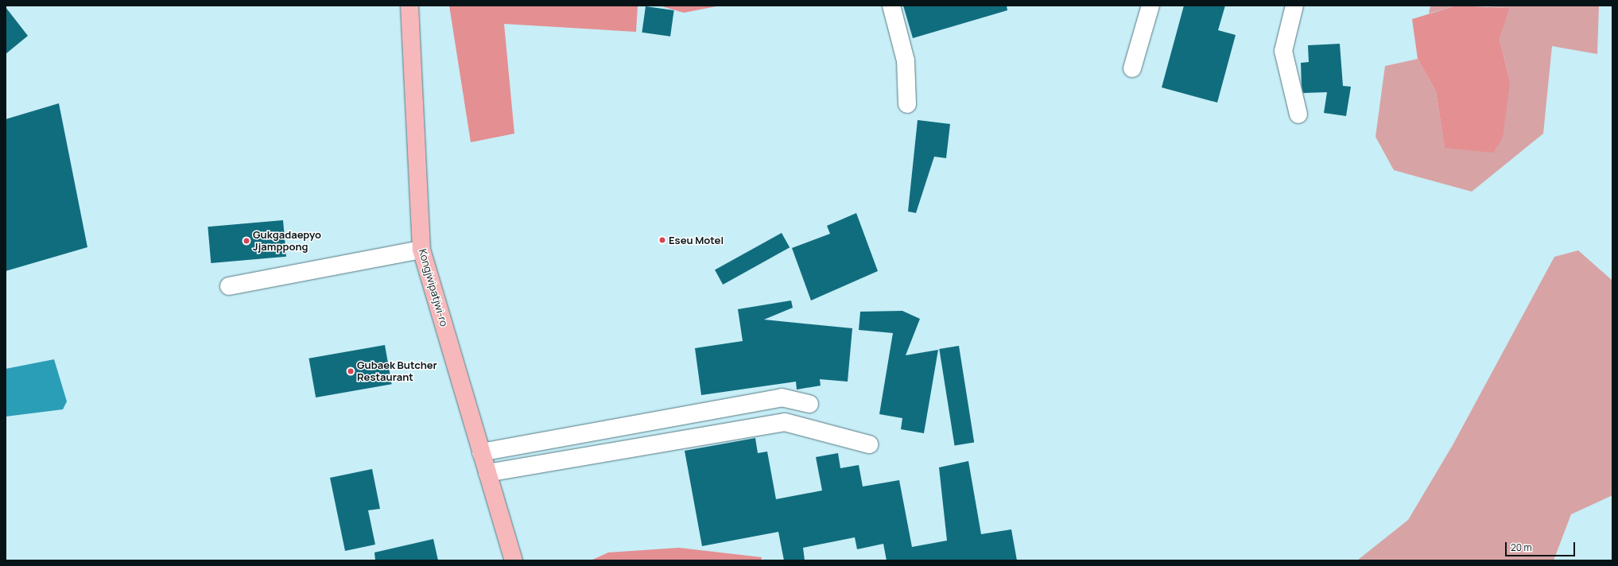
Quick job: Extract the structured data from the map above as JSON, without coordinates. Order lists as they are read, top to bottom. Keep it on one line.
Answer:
{"streets":{"main road":["Kongjwipatjwi-ro"]},"places":["Eseu Motel","Gukgadaepyo Jjamppong","Gubaek Butcher Restaurant"],"scale_bar":"20 m"}
